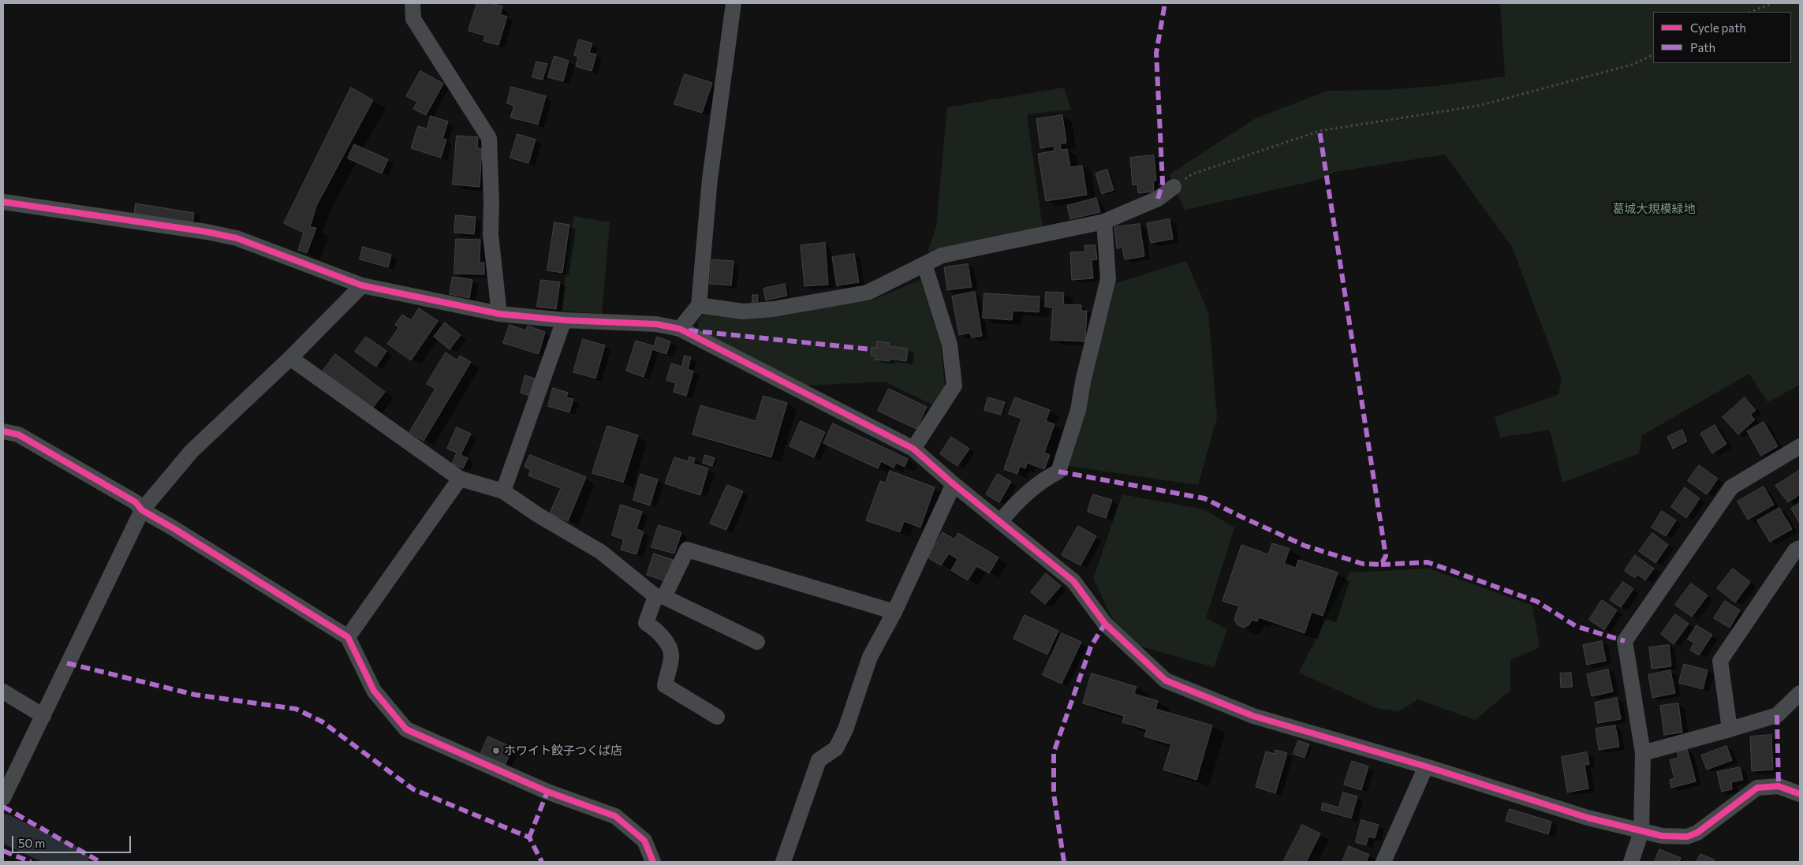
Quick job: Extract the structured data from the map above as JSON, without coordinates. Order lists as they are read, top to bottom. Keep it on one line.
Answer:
{"parks":["葛城大規模緑地"],"places":["ホワイト餃子つくば店"],"legend":["Cycle path","Path"],"scale_bar":"50 m"}
